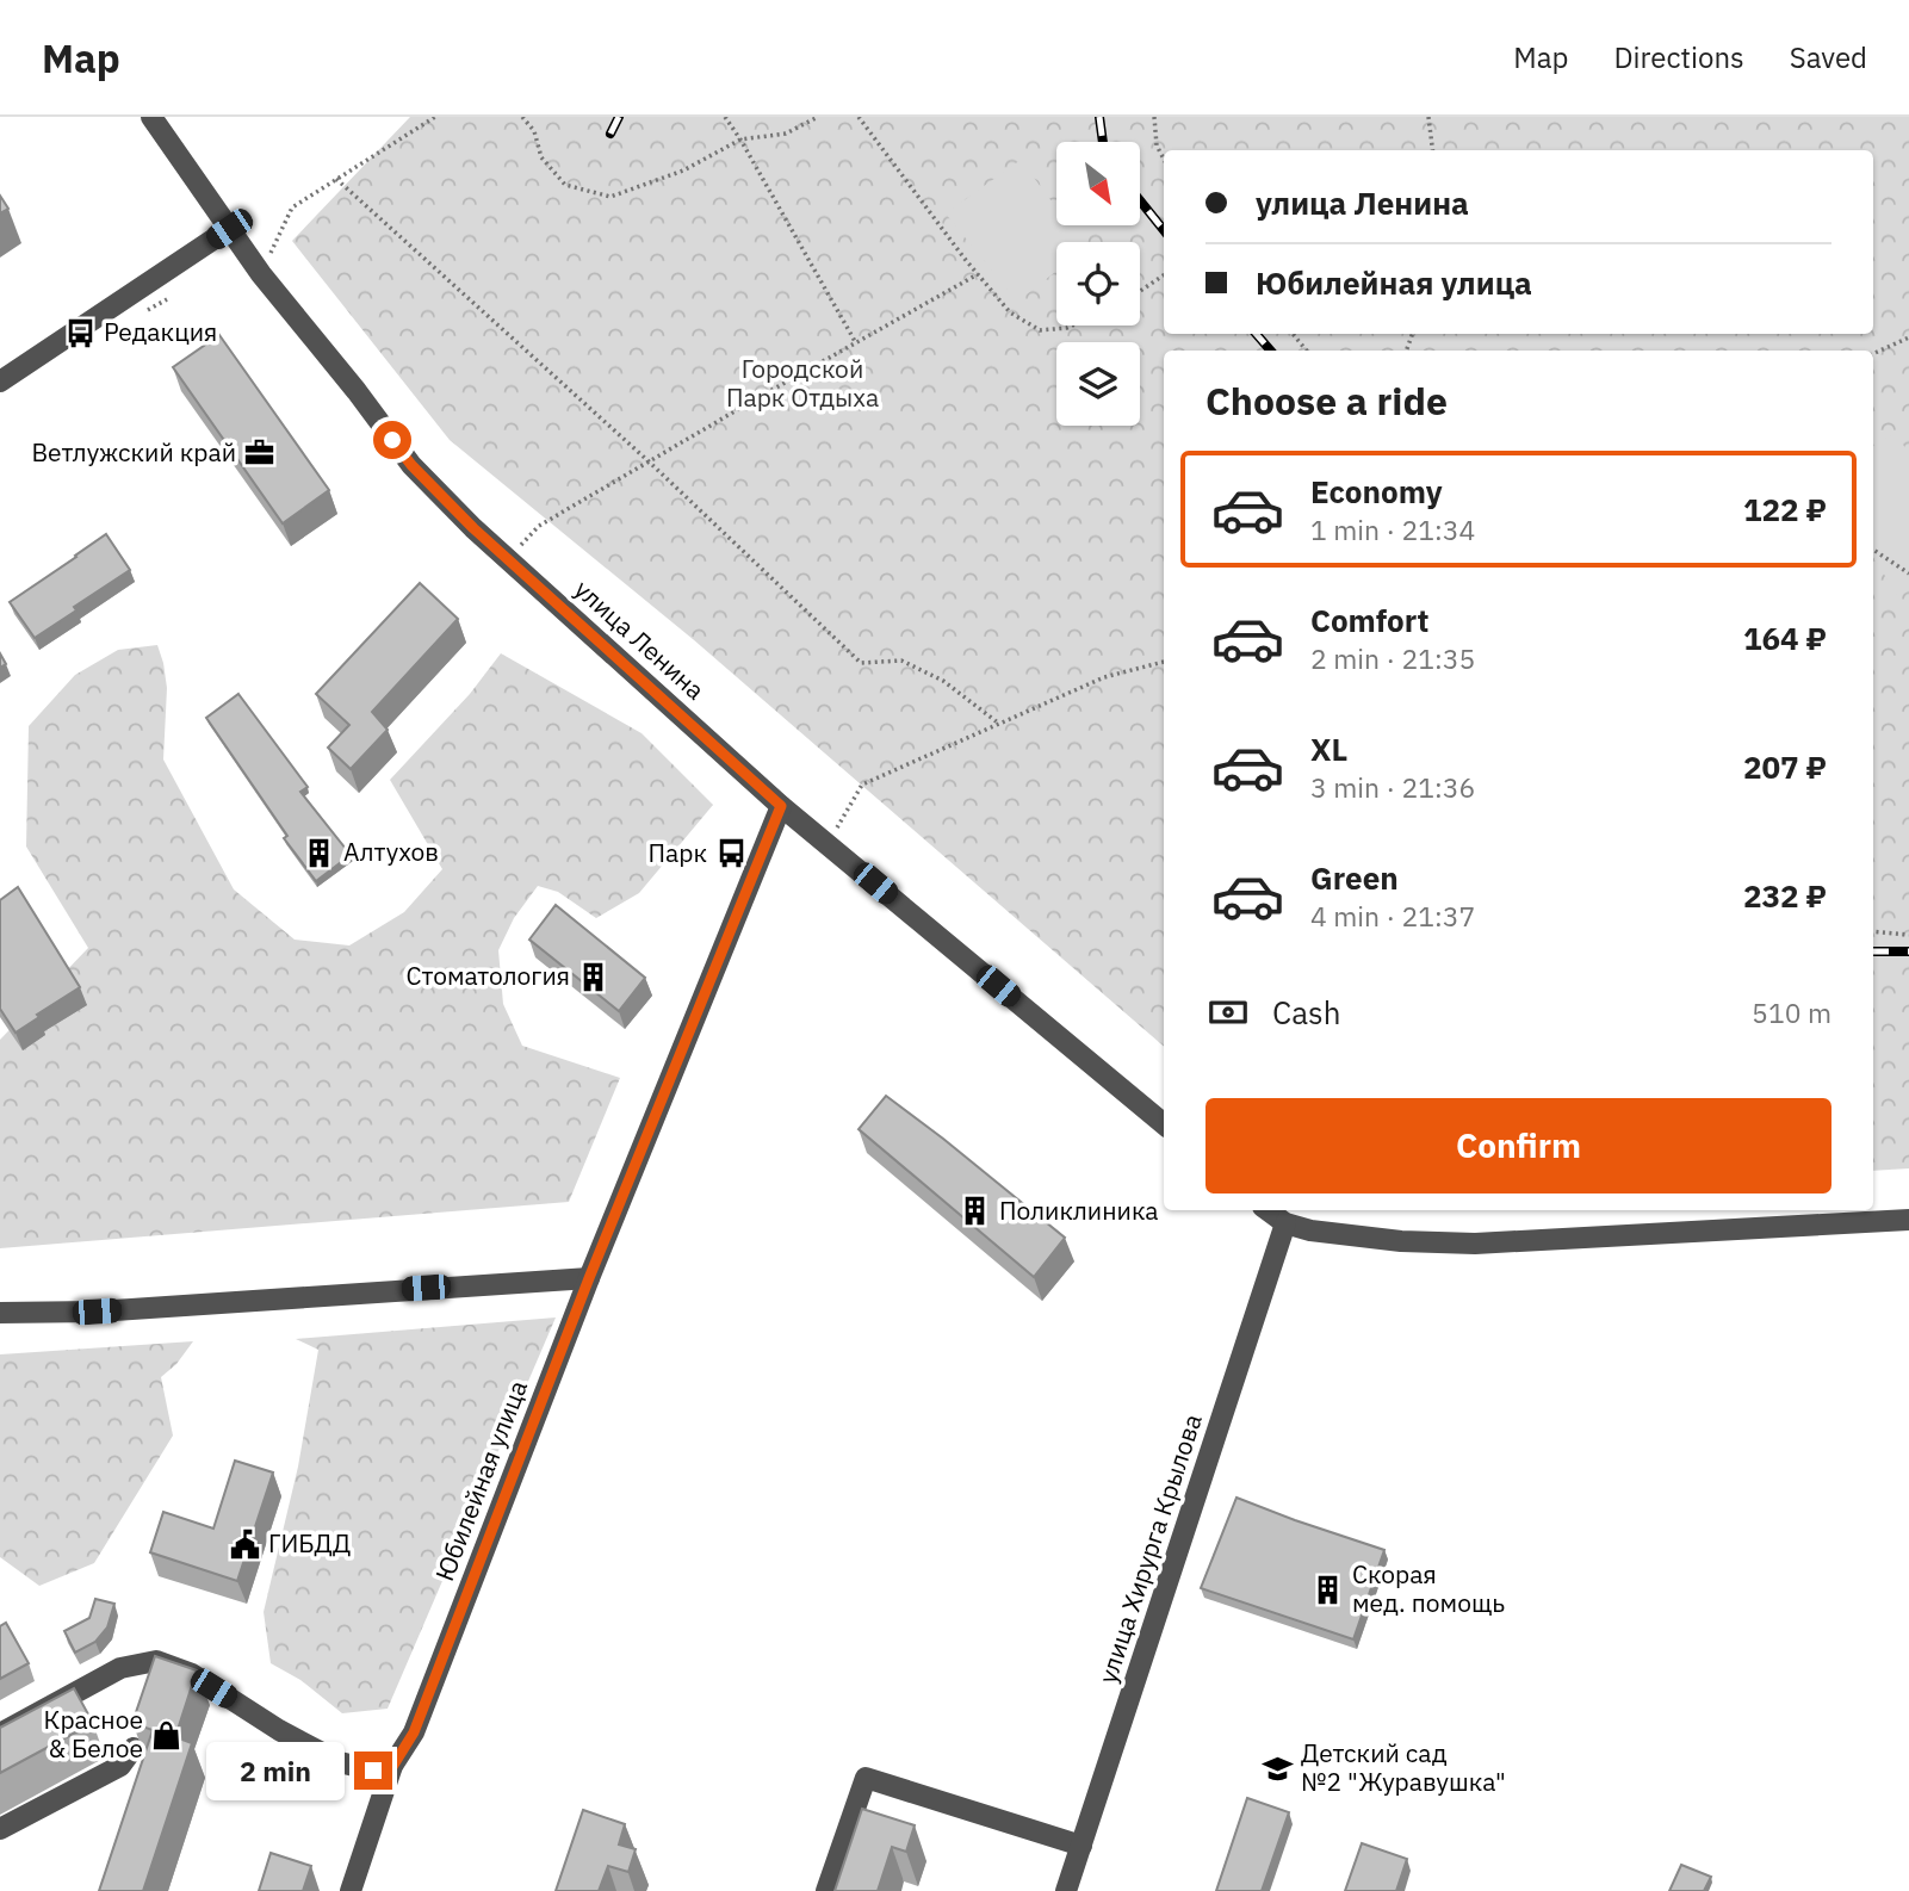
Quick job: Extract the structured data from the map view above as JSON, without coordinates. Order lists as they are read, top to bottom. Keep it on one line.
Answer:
{"streets":{"street":["улица Ленина","Юбилейная улица","улица Хирурга Крылова"]},"crossings":[["улица Ленина","Юбилейная улица"]],"parks":["Городской Парк Отдыха"],"places":{"bus stop":["Редакция","Парк"],"office":["Ветлужский край"],"building":["Алтухов","Стоматология","Поликлиника","Скорая мед. помощь"],"public building":["ГИБДД"],"shop":["Красное & Белое"],"school or university":["Детский сад №2 \"Журавушка\""]},"north":"bottom right","page":{"header":"Map","nav":["Map","Directions","Saved"],"banner":["улица Ленина","Юбилейная улица"],"heading":"Choose a ride","list":[{"name":"Economy","note":"1 min · 21:34","value":"122 ₽"},{"name":"Comfort","note":"2 min · 21:35","value":"164 ₽"},{"name":"XL","note":"3 min · 21:36","value":"207 ₽"},{"name":"Green","note":"4 min · 21:37","value":"232 ₽"}],"pay":["Cash","510 m"],"buttons":"Confirm","bubble":"2 min"}}
